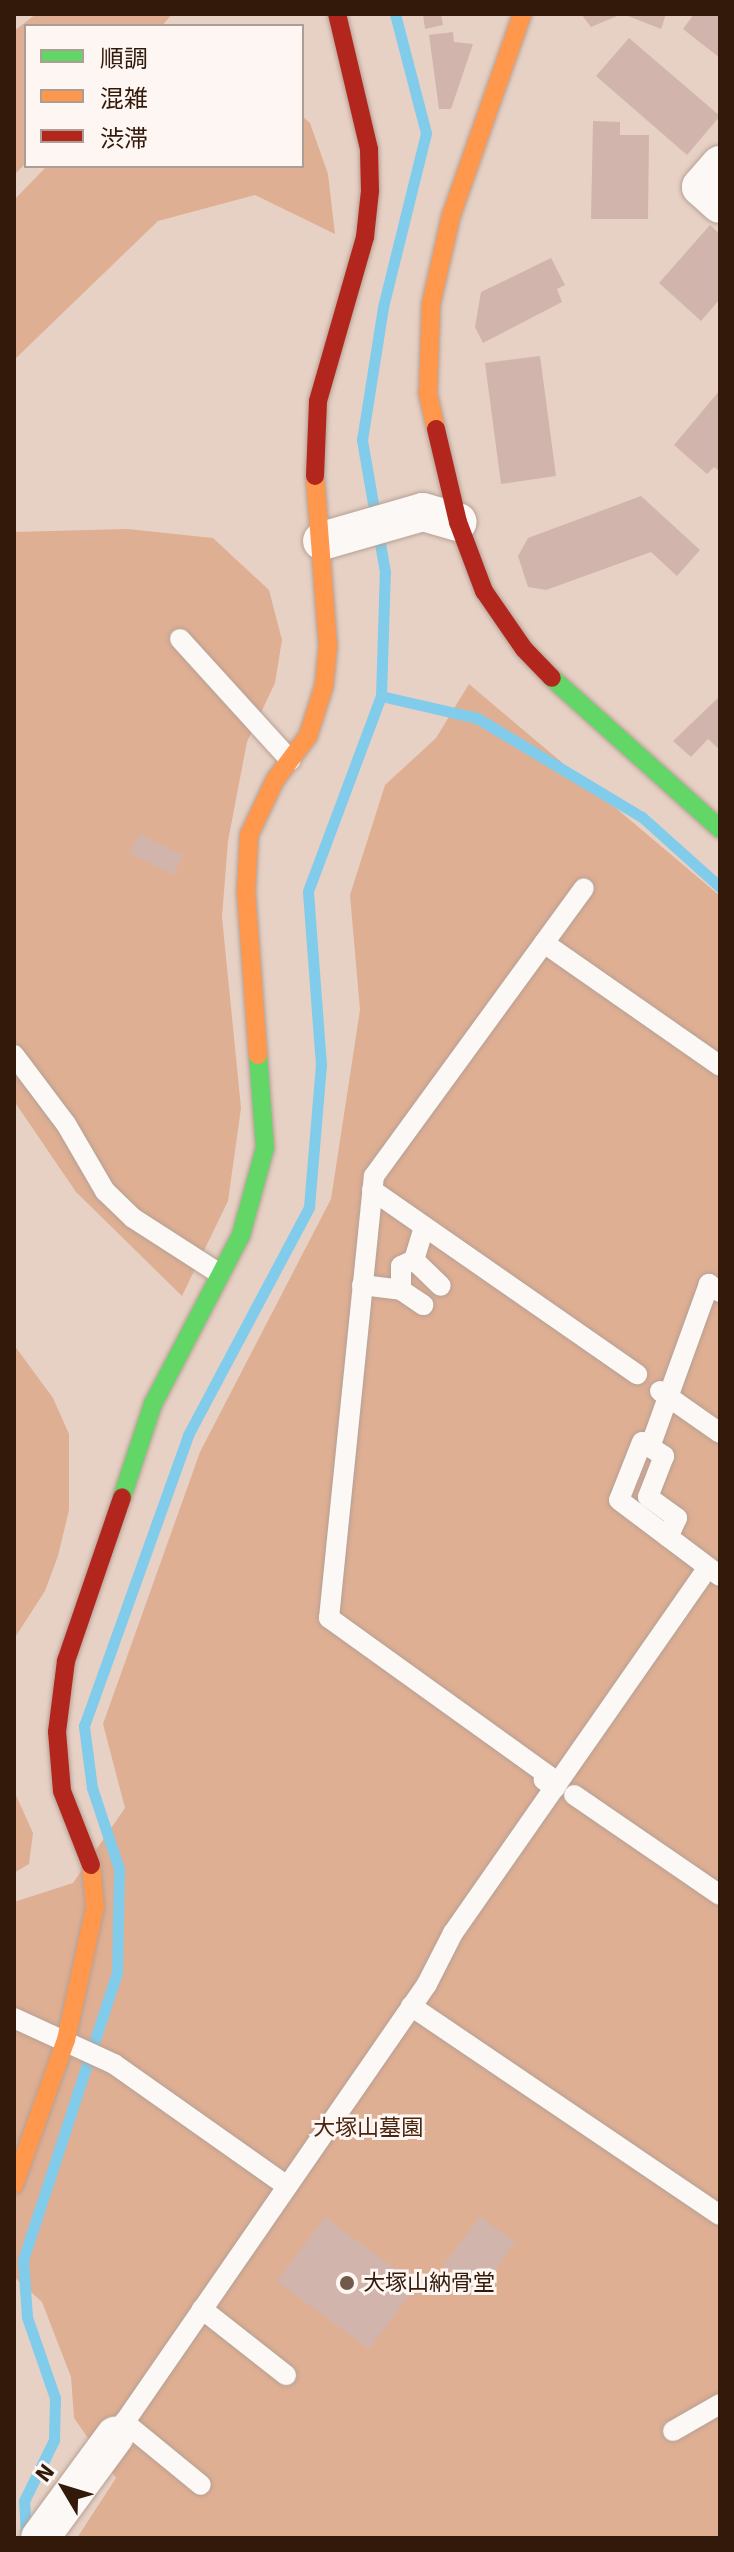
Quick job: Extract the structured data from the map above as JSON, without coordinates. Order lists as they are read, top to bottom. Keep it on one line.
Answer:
{"parks":["大塚山墓園"],"places":["大塚山納骨堂"],"legend":["順調","混雑","渋滞"],"north":"top left"}
